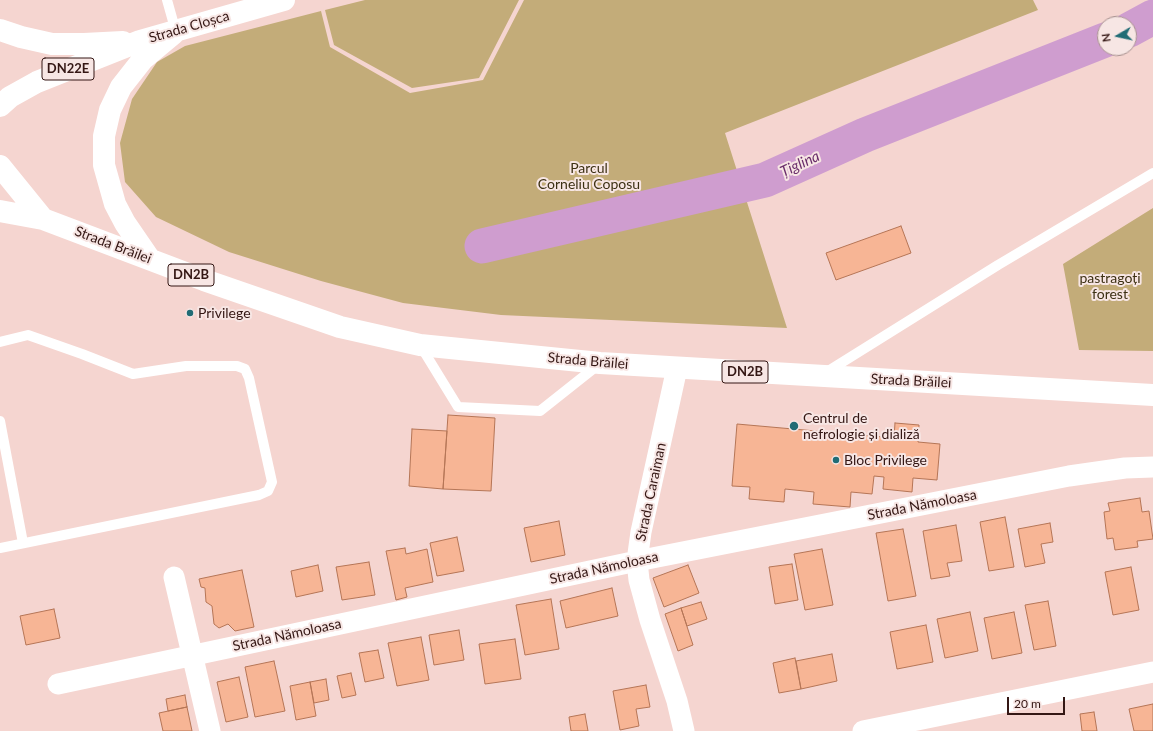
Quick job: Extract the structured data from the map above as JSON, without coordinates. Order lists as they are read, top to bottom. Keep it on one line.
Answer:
{"streets":{"main road":["Strada Cloșca","DN22E","Strada Brăilei","DN2B"],"street":["Strada Caraiman","Strada Nămoloasa"]},"crossings":[["Strada Brăilei","DN2B"],["Strada Brăilei","Strada Caraiman"],["Strada Caraiman","Strada Nămoloasa"]],"water":["Țiglina"],"parks":["Parcul Corneliu Coposu","pastragoți forest"],"places":["Privilege","Centrul de nefrologie și dializă","Bloc Privilege"],"scale_bar":"20 m","north":"left"}
